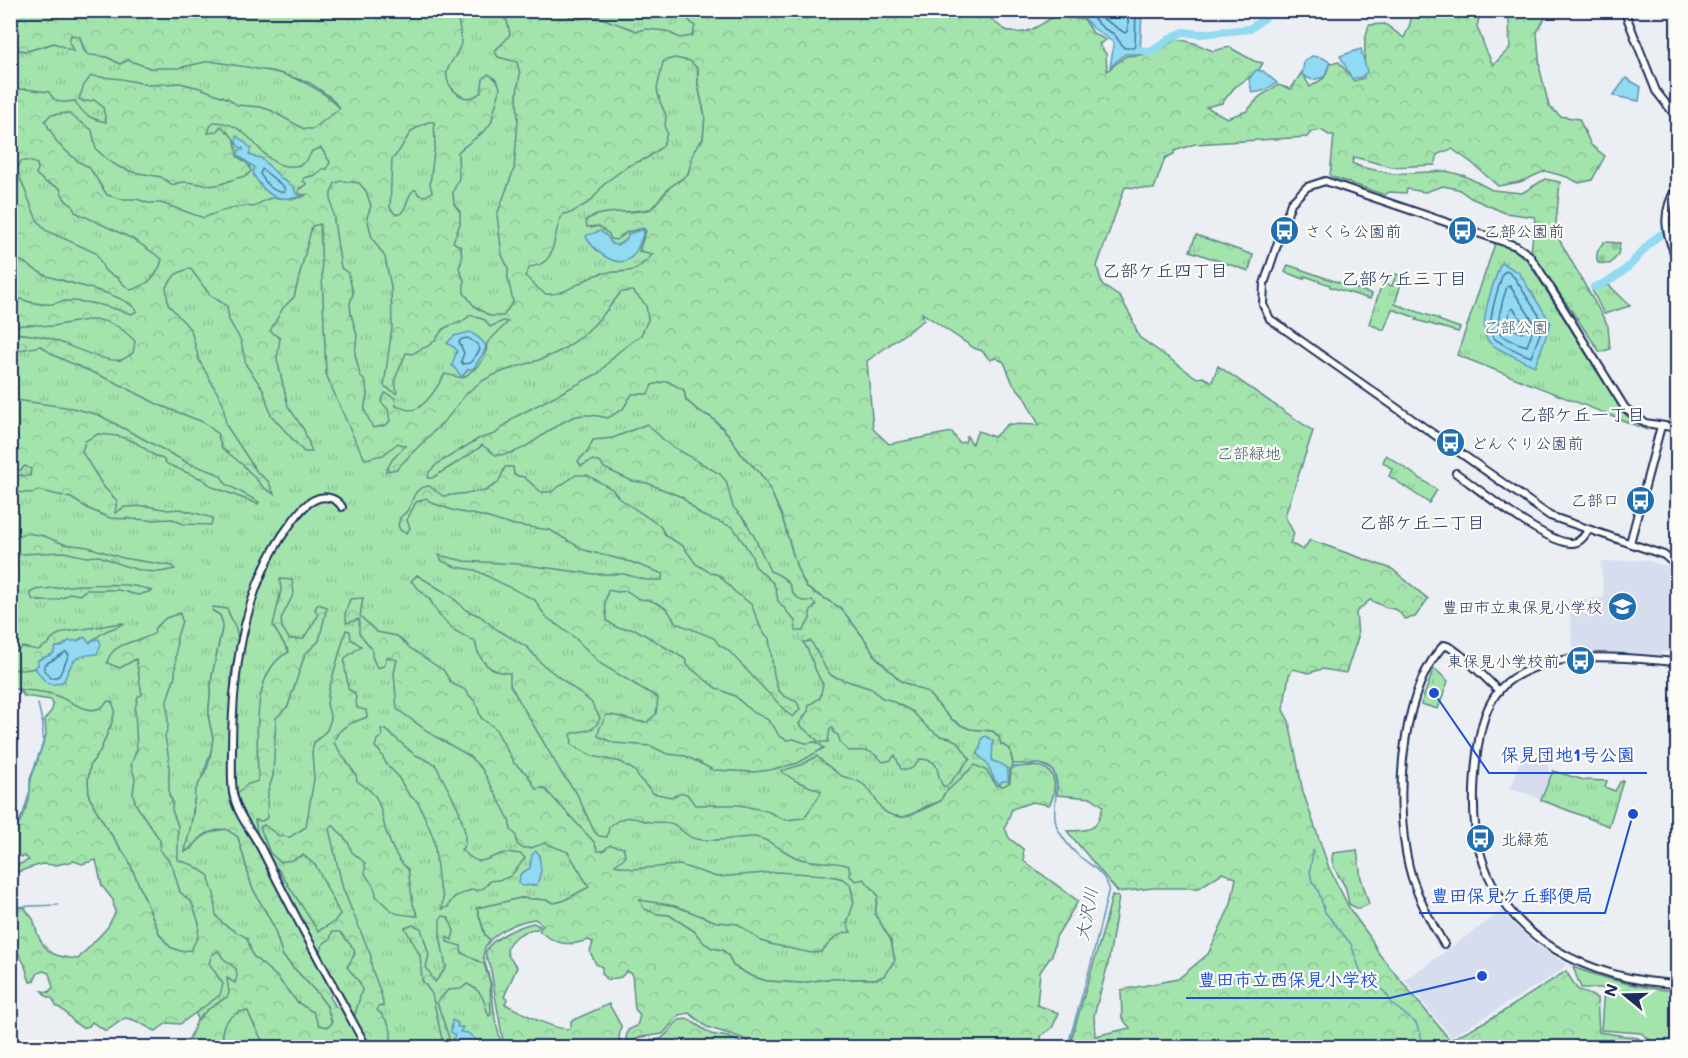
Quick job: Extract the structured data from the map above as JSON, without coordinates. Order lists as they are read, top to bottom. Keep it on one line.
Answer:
{"districts":["乙部ケ丘四丁目","乙部ケ丘三丁目","乙部ケ丘一丁目","乙部ケ丘二丁目"],"water":["大沢川"],"parks":["乙部公園","乙部緑地"],"places":{"bus stop":["さくら公園前","乙部公園前","どんぐり公園前","乙部口","東保見小学校前","北緑苑"],"school or university":["豊田市立東保見小学校"],"other":["保見団地1号公園","豊田保見ケ丘郵便局","豊田市立西保見小学校"]},"north":"left"}
